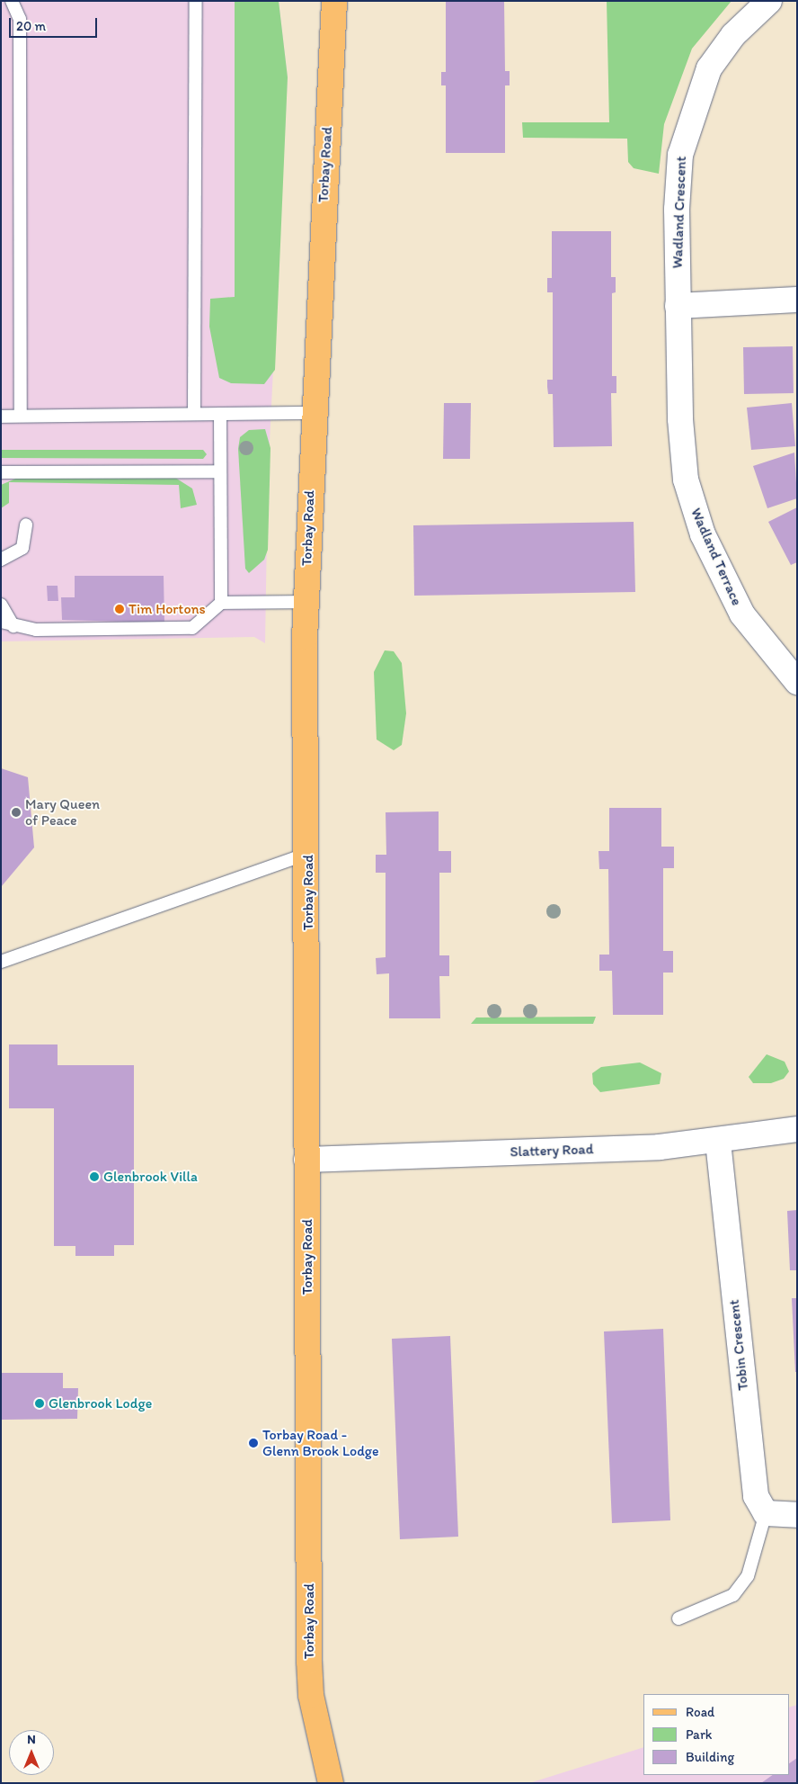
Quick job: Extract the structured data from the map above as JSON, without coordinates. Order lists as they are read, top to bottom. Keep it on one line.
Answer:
{"streets":{"main road":["Torbay Road"],"street":["Wadland Crescent","Wadland Terrace","Slattery Road","Tobin Crescent"]},"crossings":[["Torbay Road","Slattery Road"],["Wadland Crescent","Wadland Terrace"],["Slattery Road","Tobin Crescent"]],"places":["Tim Hortons","Mary Queen of Peace","Glenbrook Villa","Glenbrook Lodge","Torbay Road - Glenn Brook Lodge"],"legend":["Road","Park","Building"],"scale_bar":"20 m","north":"top"}
